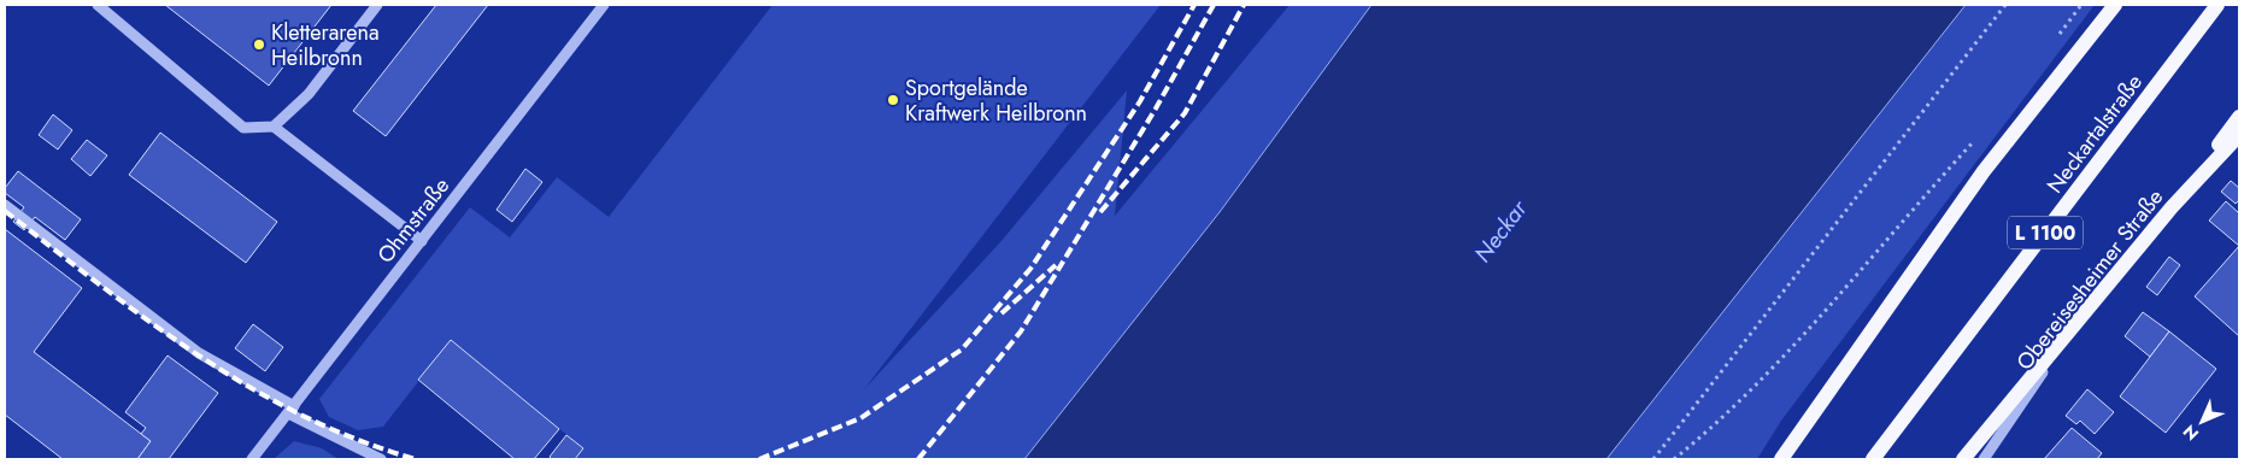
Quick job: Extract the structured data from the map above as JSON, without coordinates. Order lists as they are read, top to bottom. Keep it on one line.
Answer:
{"streets":{"main road":["Neckartalstraße","L 1100","Obereisesheimer Straße"],"street":["Ohmstraße"]},"water":["Neckar"],"places":["Kletterarena Heilbronn","Sportgelände Kraftwerk Heilbronn"],"north":"bottom left"}
